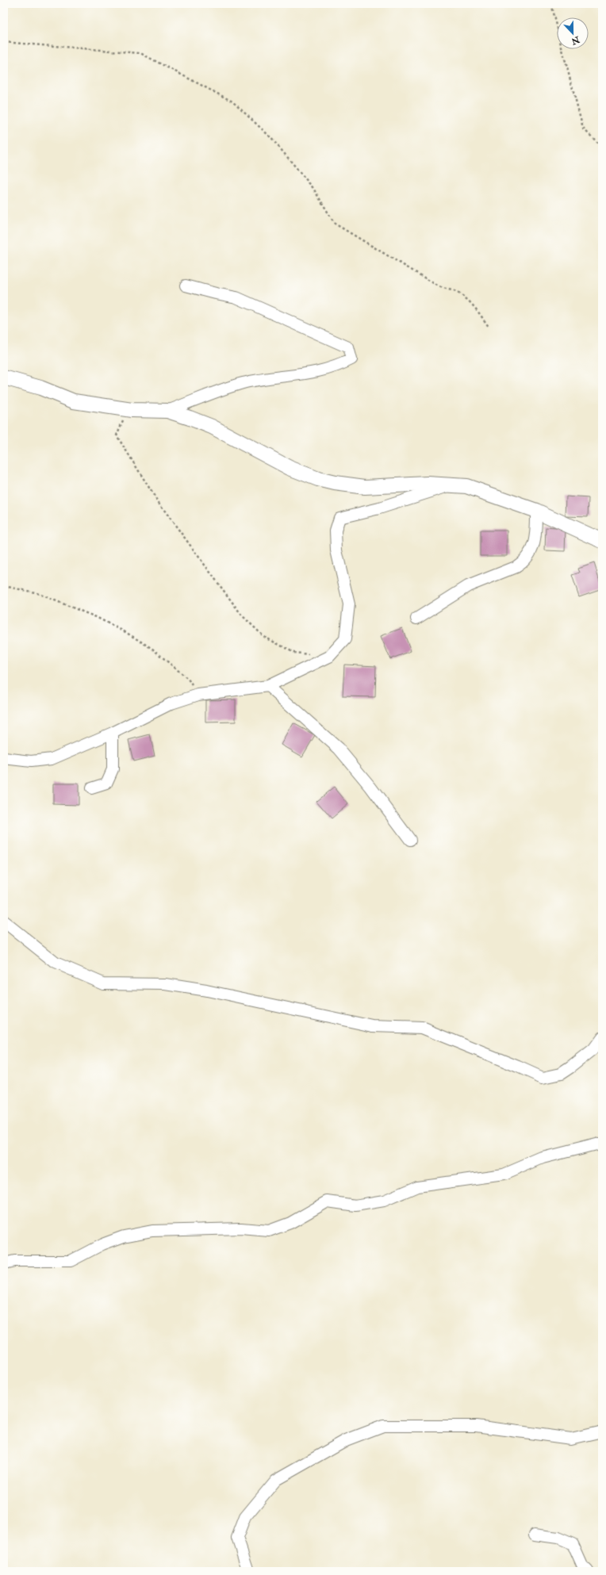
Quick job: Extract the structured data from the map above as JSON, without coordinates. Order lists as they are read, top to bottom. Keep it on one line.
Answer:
{"north":"bottom"}
